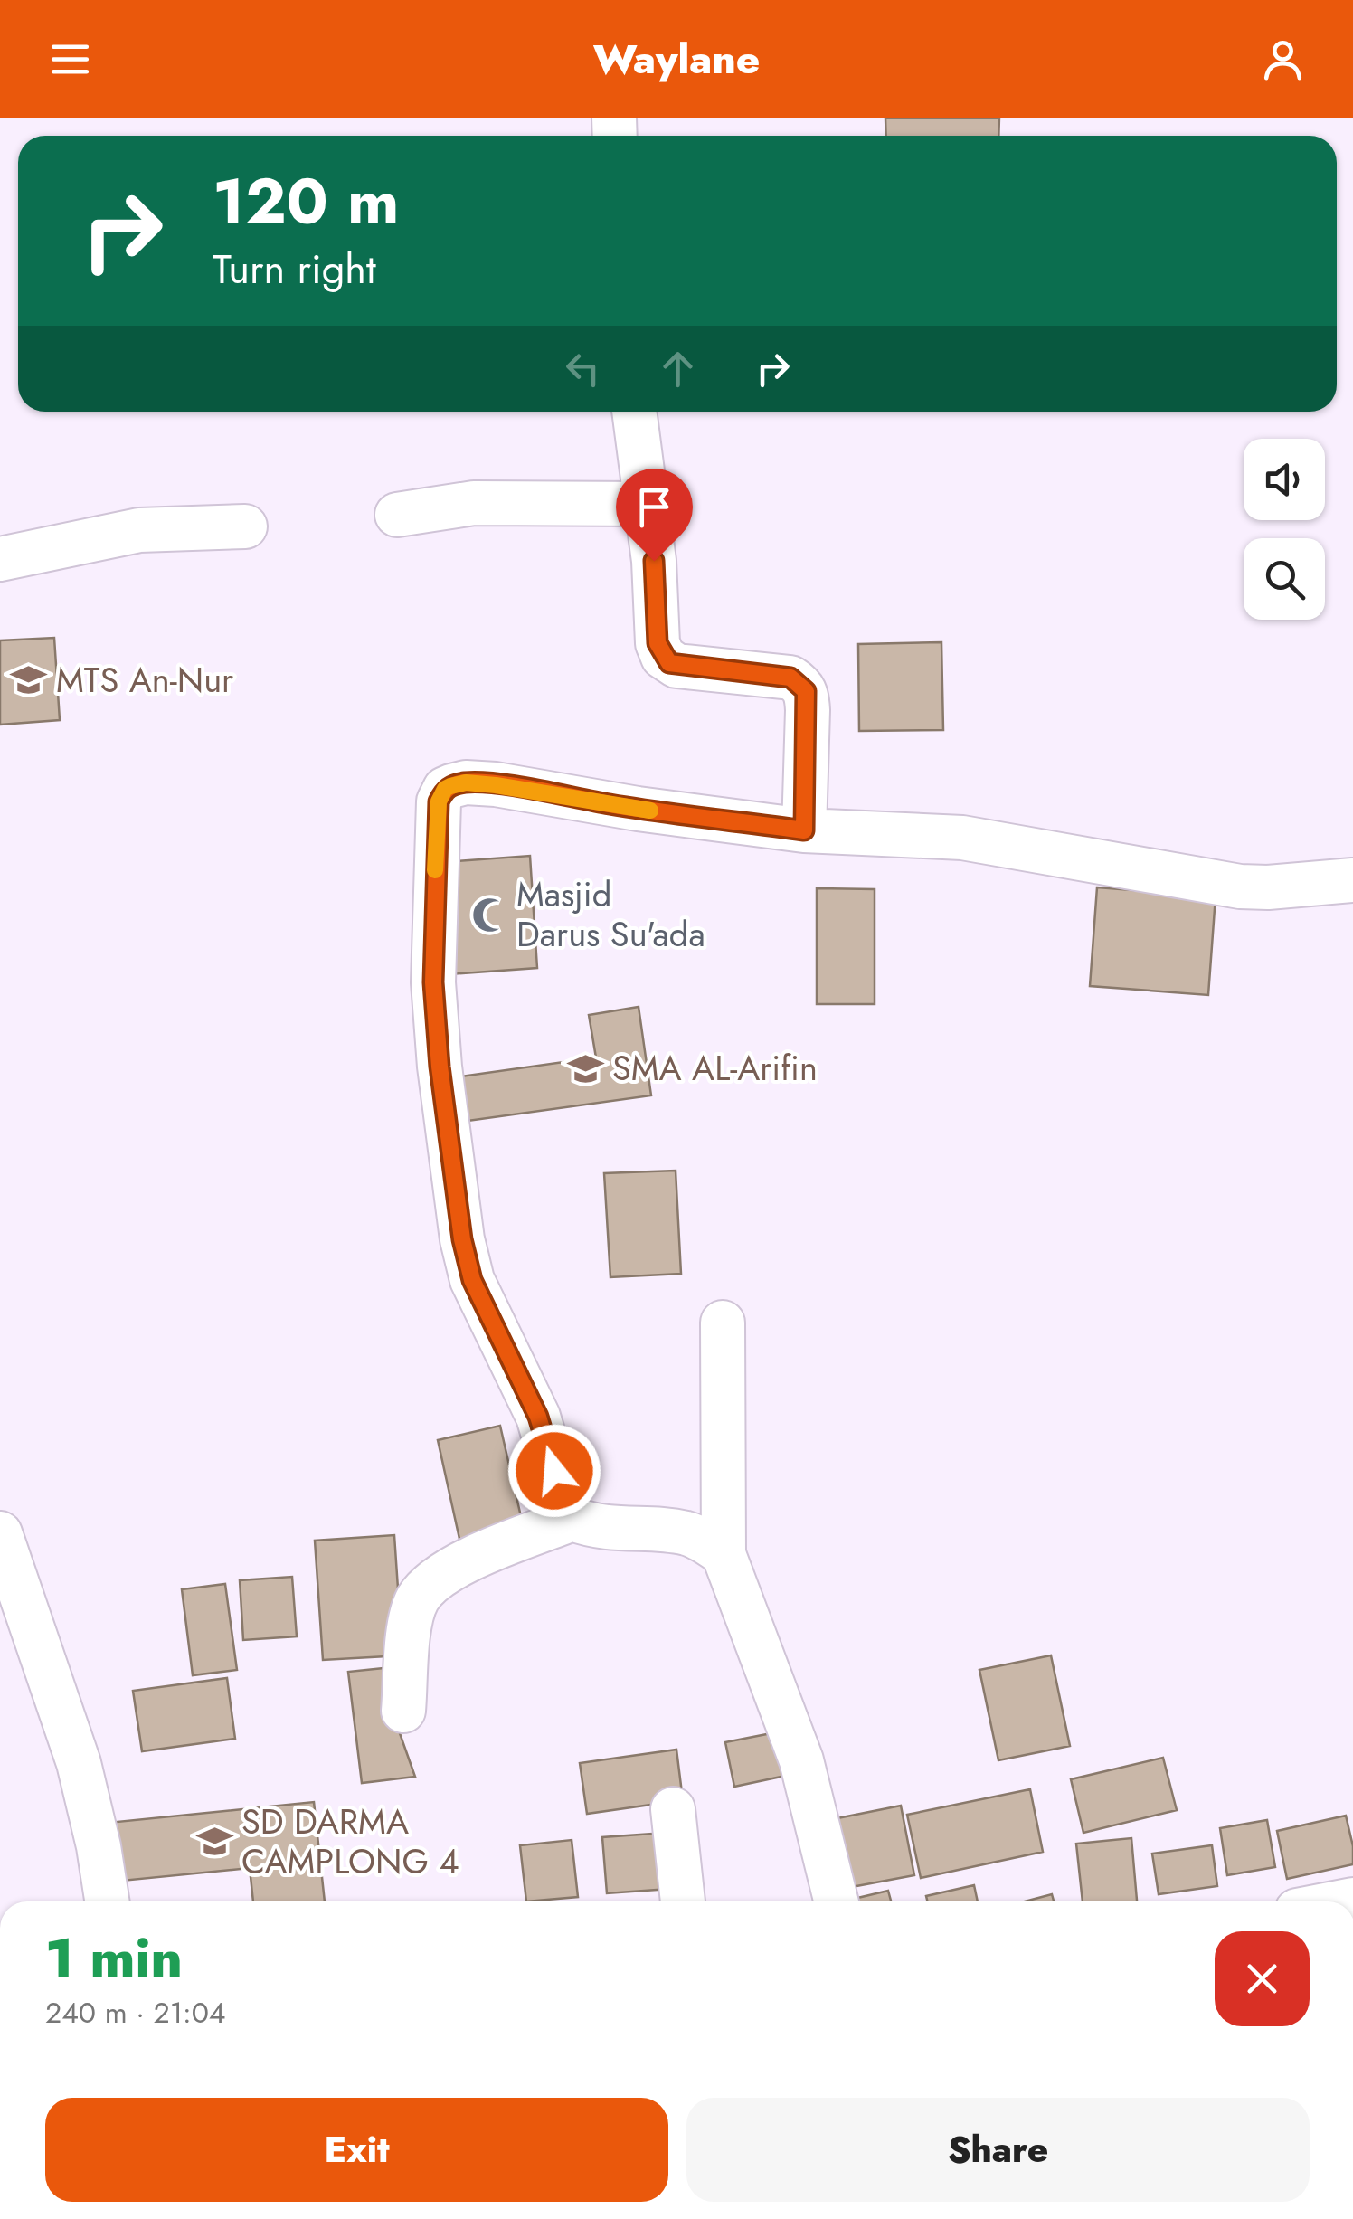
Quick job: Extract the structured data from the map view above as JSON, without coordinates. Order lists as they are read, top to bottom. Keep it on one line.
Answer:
{"places":{"school or university":["MTS An-Nur","SMA AL-Arifin","SD DARMA CAMPLONG 4"],"mosque":["Masjid Darus Su'ada"]},"page":{"header":"Waylane","turn":["120 m","Turn right"],"heading":["1 min","240 m · 21:04"],"buttons":["Exit","Share"]}}
